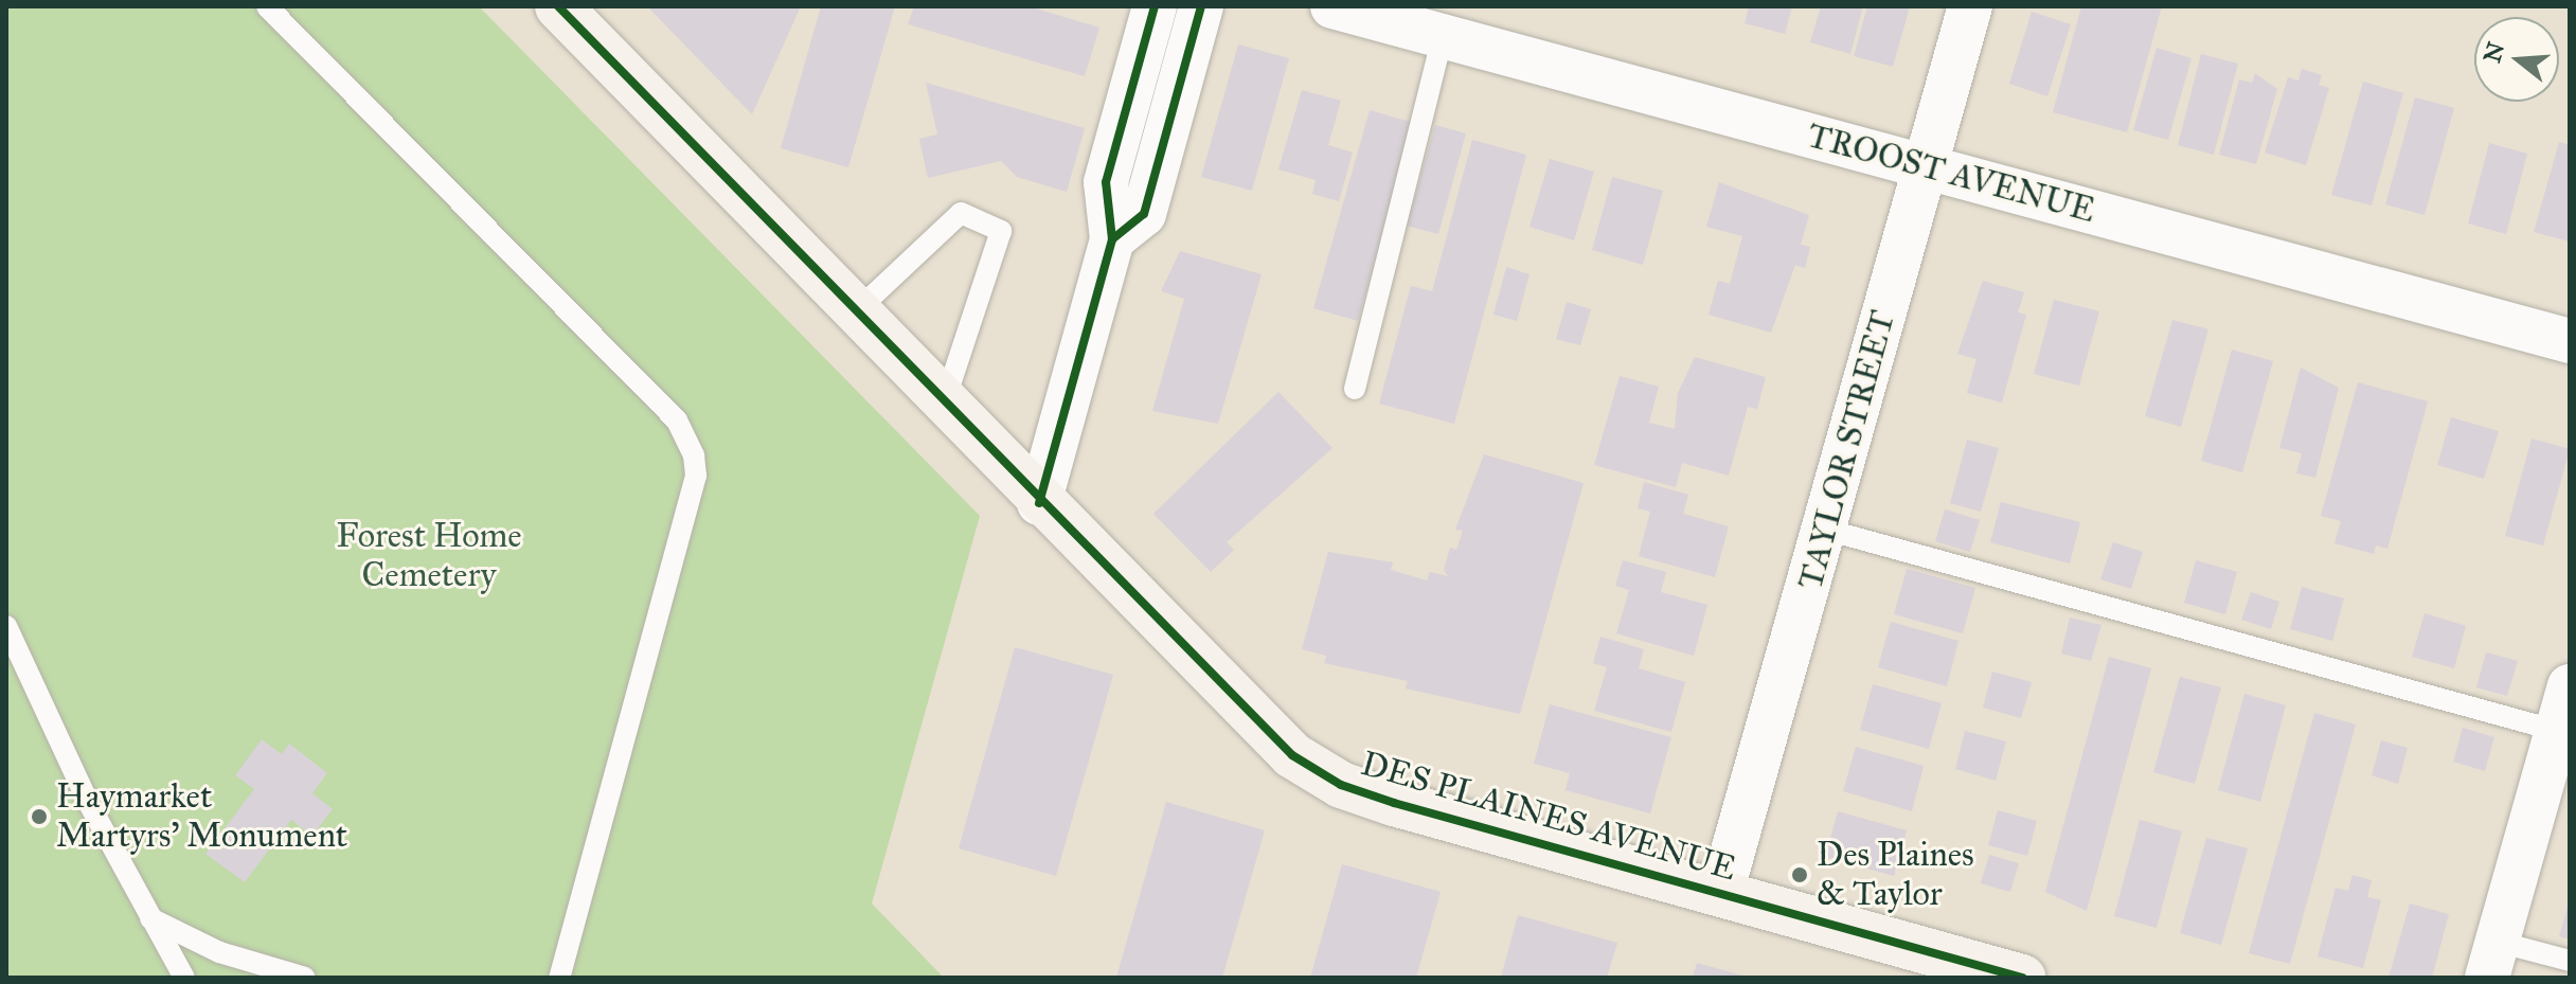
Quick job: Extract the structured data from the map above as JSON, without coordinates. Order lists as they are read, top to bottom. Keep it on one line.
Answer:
{"streets":{"main road":["DES PLAINES AVENUE"],"street":["TROOST AVENUE","TAYLOR STREET"]},"crossings":[["TROOST AVENUE","TAYLOR STREET"],["TAYLOR STREET","DES PLAINES AVENUE"]],"parks":["Forest Home Cemetery"],"places":["Haymarket Martyrs' Monument","Des Plaines & Taylor"],"north":"left"}
